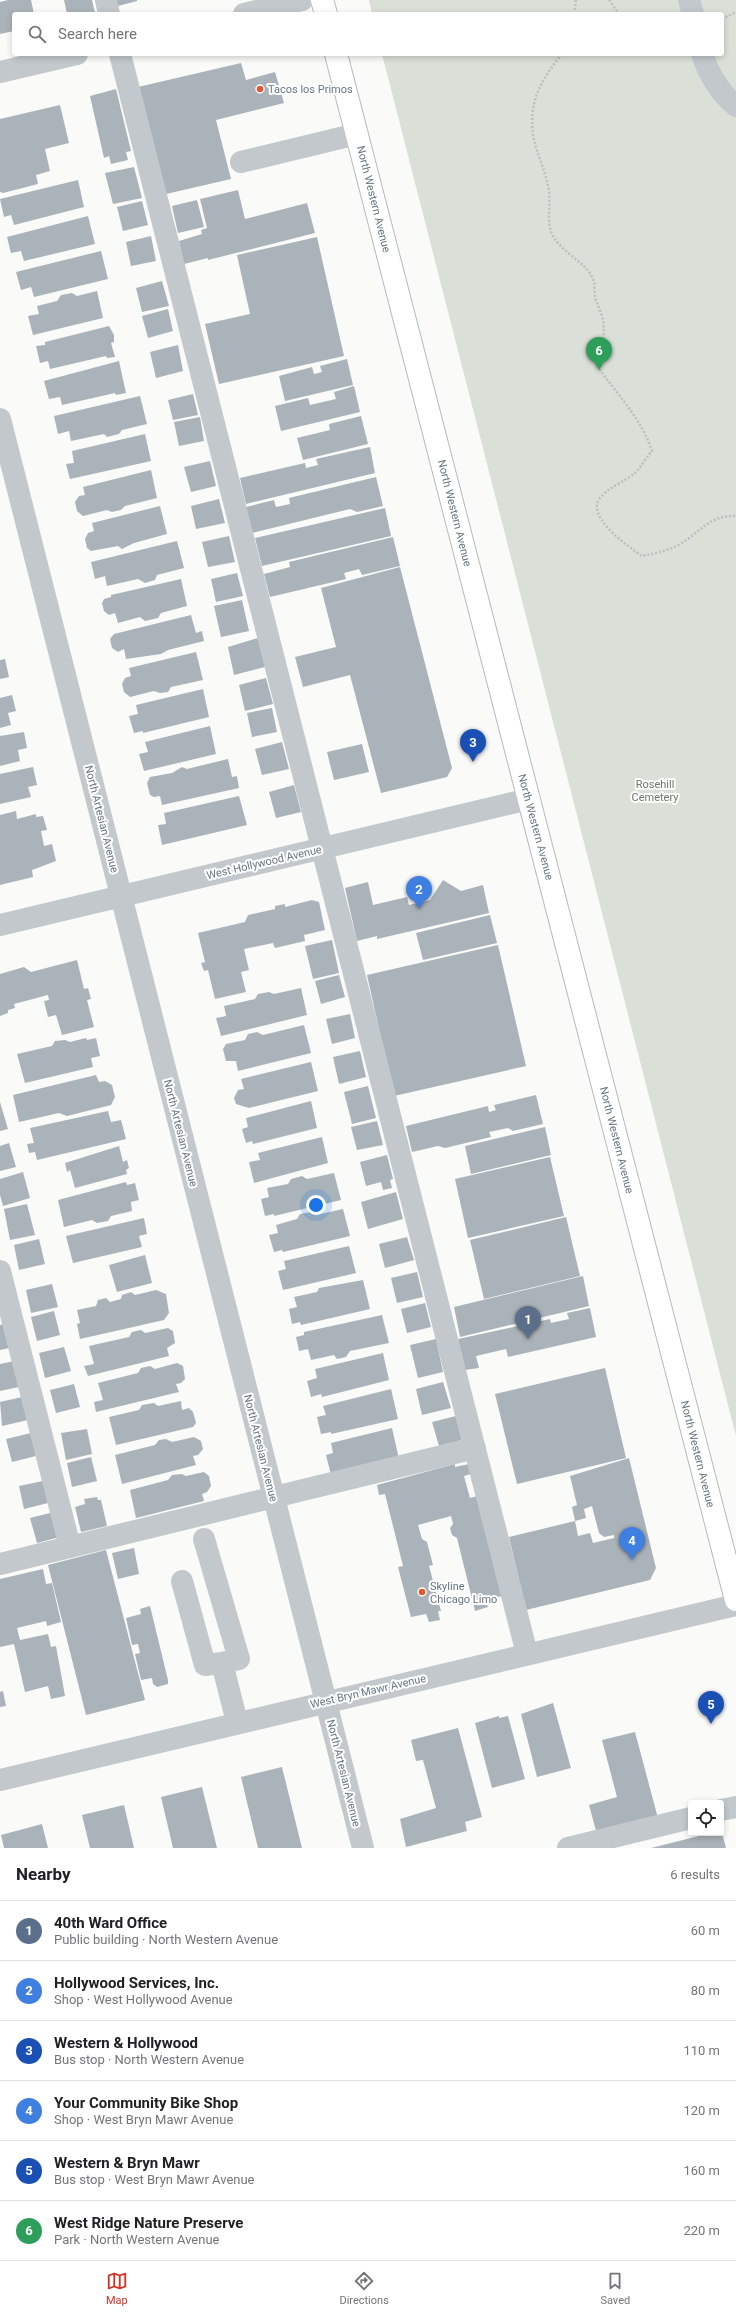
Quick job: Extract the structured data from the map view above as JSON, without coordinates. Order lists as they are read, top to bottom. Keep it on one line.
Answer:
{"streets":{"main road":["North Western Avenue"],"street":["North Artesian Avenue","West Hollywood Avenue","West Bryn Mawr Avenue"]},"crossings":[["North Western Avenue","West Hollywood Avenue"],["North Artesian Avenue","West Hollywood Avenue"],["North Artesian Avenue","West Bryn Mawr Avenue"]],"parks":["Rosehill Cemetery"],"places":["Tacos los Primos","Skyline Chicago Limo"],"page":{"search":"Search here","pins":["6","3","2","1","4","5"],"heading":["Nearby","6 results"],"list":[{"mark":"1","name":"40th Ward Office","note":"Public building · North Western Avenue","value":"60 m"},{"mark":"2","name":"Hollywood Services, Inc.","note":"Shop · West Hollywood Avenue","value":"80 m"},{"mark":"3","name":"Western & Hollywood","note":"Bus stop · North Western Avenue","value":"110 m"},{"mark":"4","name":"Your Community Bike Shop","note":"Shop · West Bryn Mawr Avenue","value":"120 m"},{"mark":"5","name":"Western & Bryn Mawr","note":"Bus stop · West Bryn Mawr Avenue","value":"160 m"},{"mark":"6","name":"West Ridge Nature Preserve","note":"Park · North Western Avenue","value":"220 m"}],"nav":["Map","Directions","Saved"]}}
